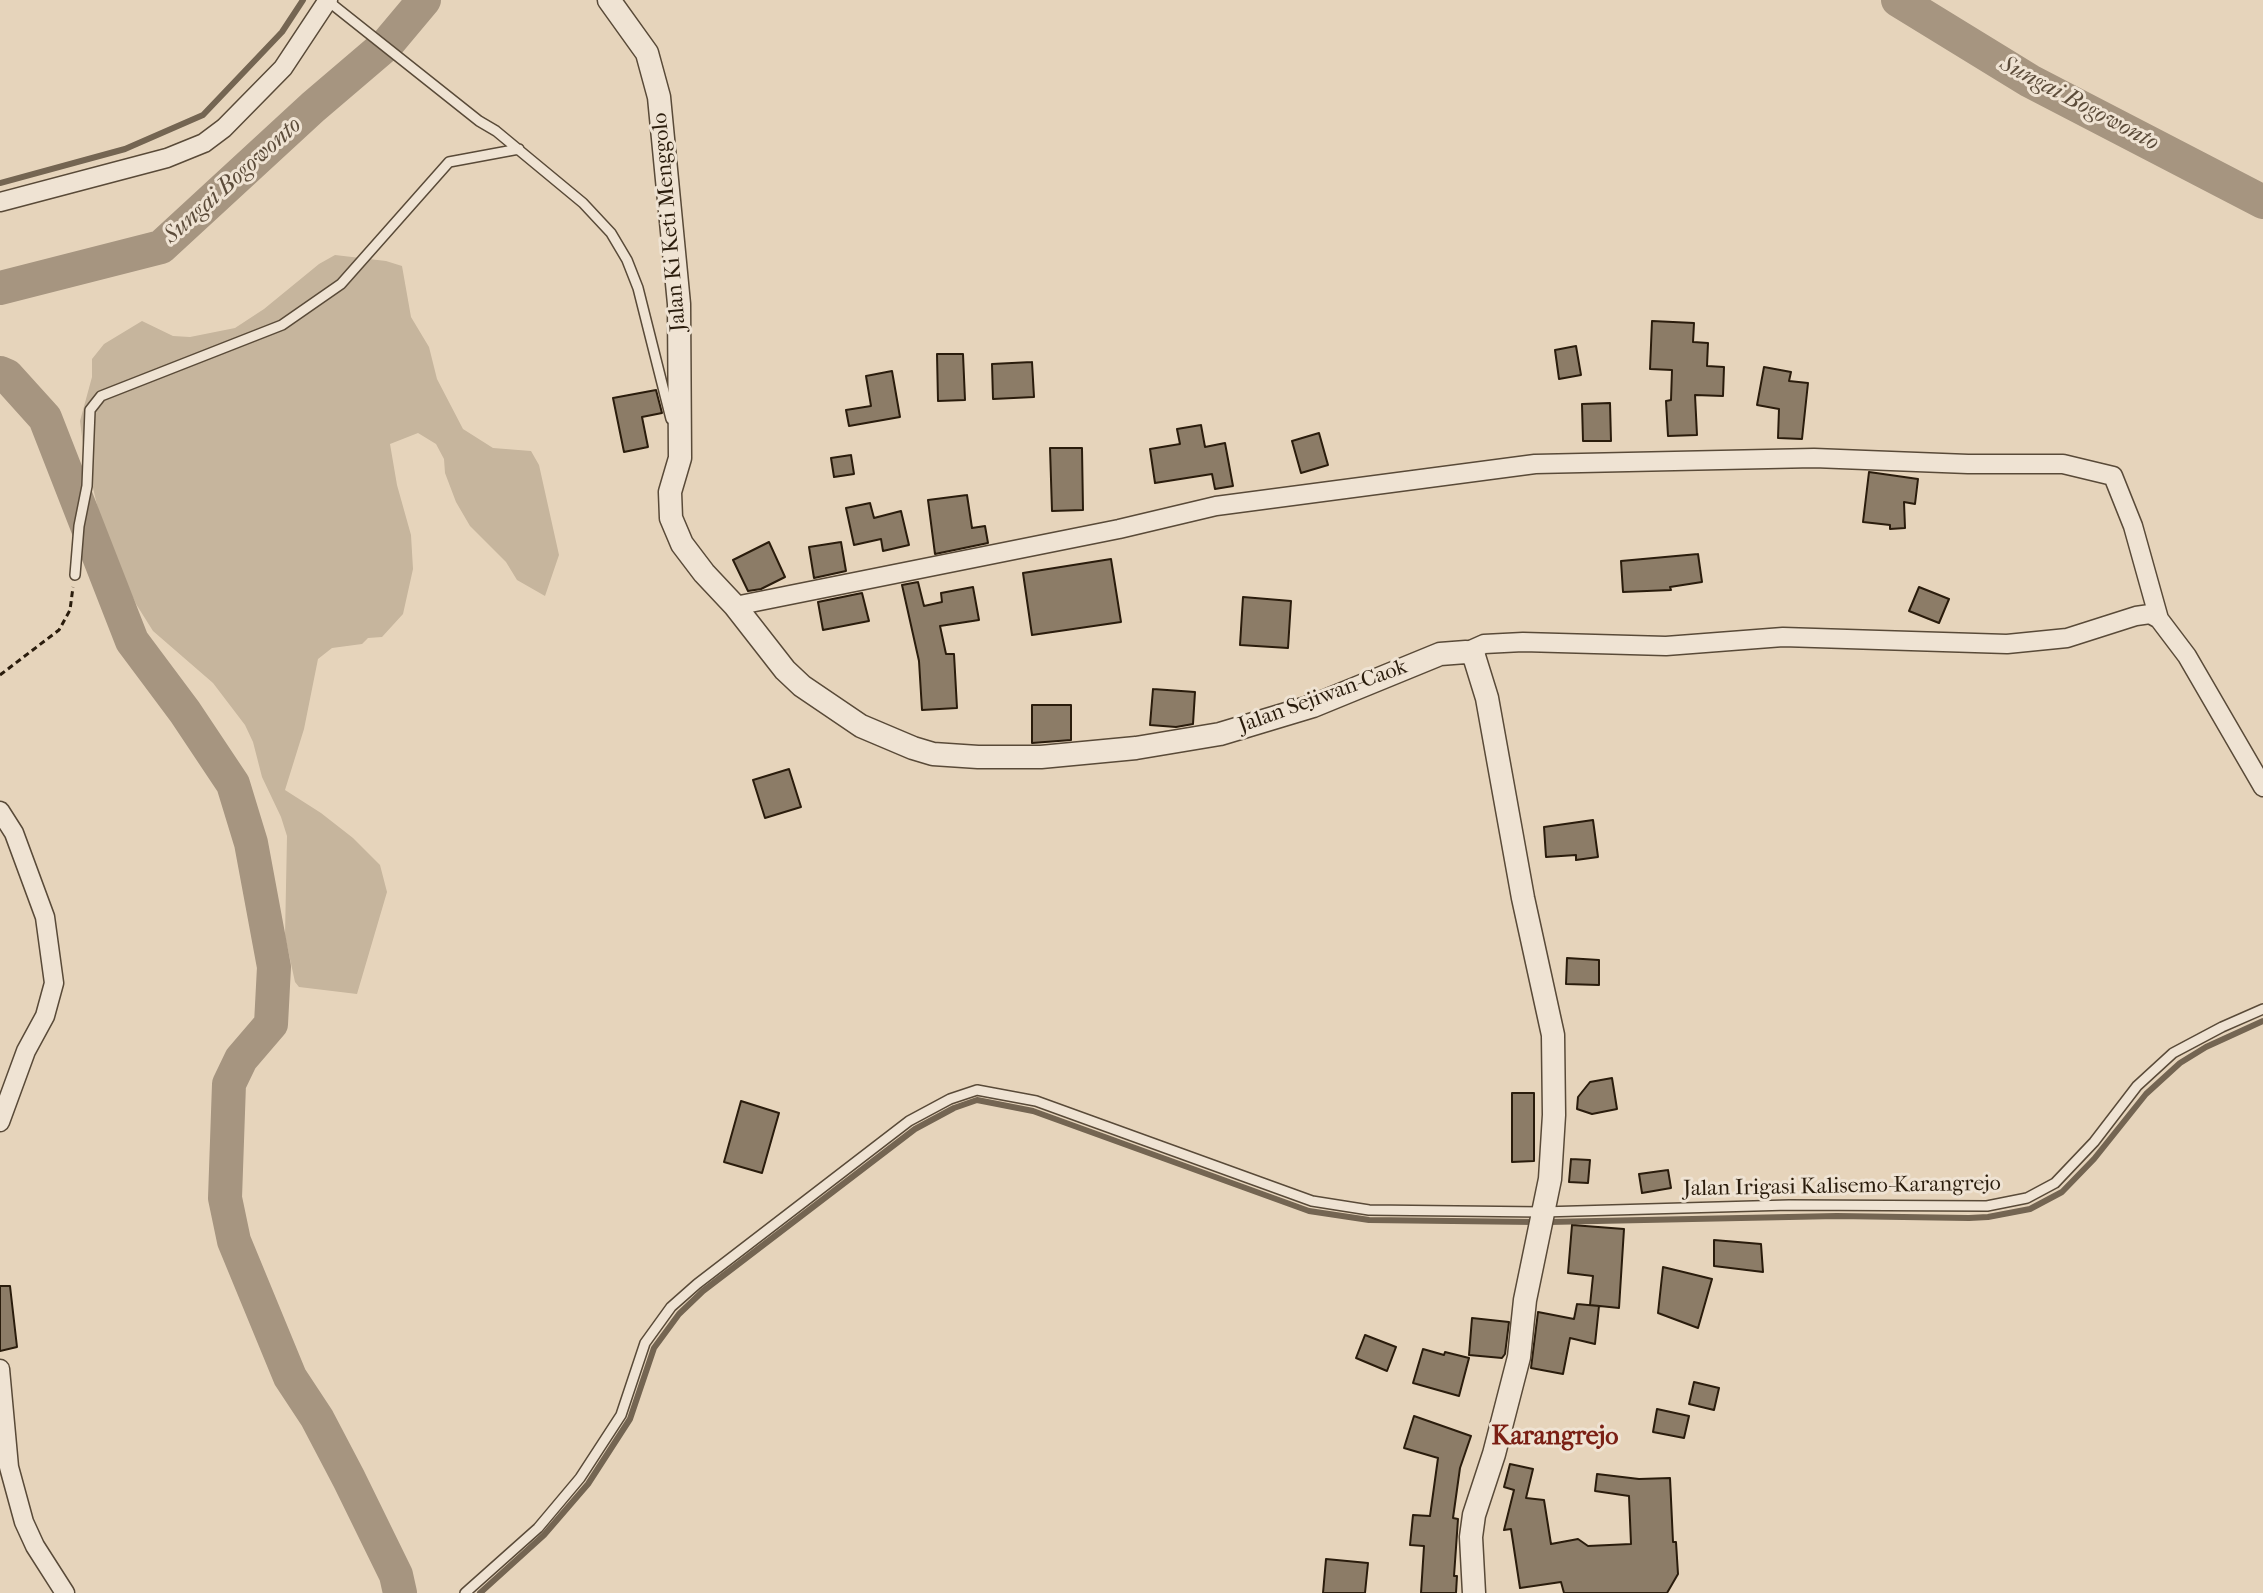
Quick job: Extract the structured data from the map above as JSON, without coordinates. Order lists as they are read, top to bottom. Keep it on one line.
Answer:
{"streets":{"street":["Jalan Ki Keti Menggolo","Jalan Sejiwan-Caok"],"lane":["Jalan Irigasi Kalisemo-Karangrejo"]},"crossings":[["Jalan Ki Keti Menggolo","Jalan Sejiwan-Caok"]],"districts":["Karangrejo"],"water":["Sungai Bogowonto"]}
